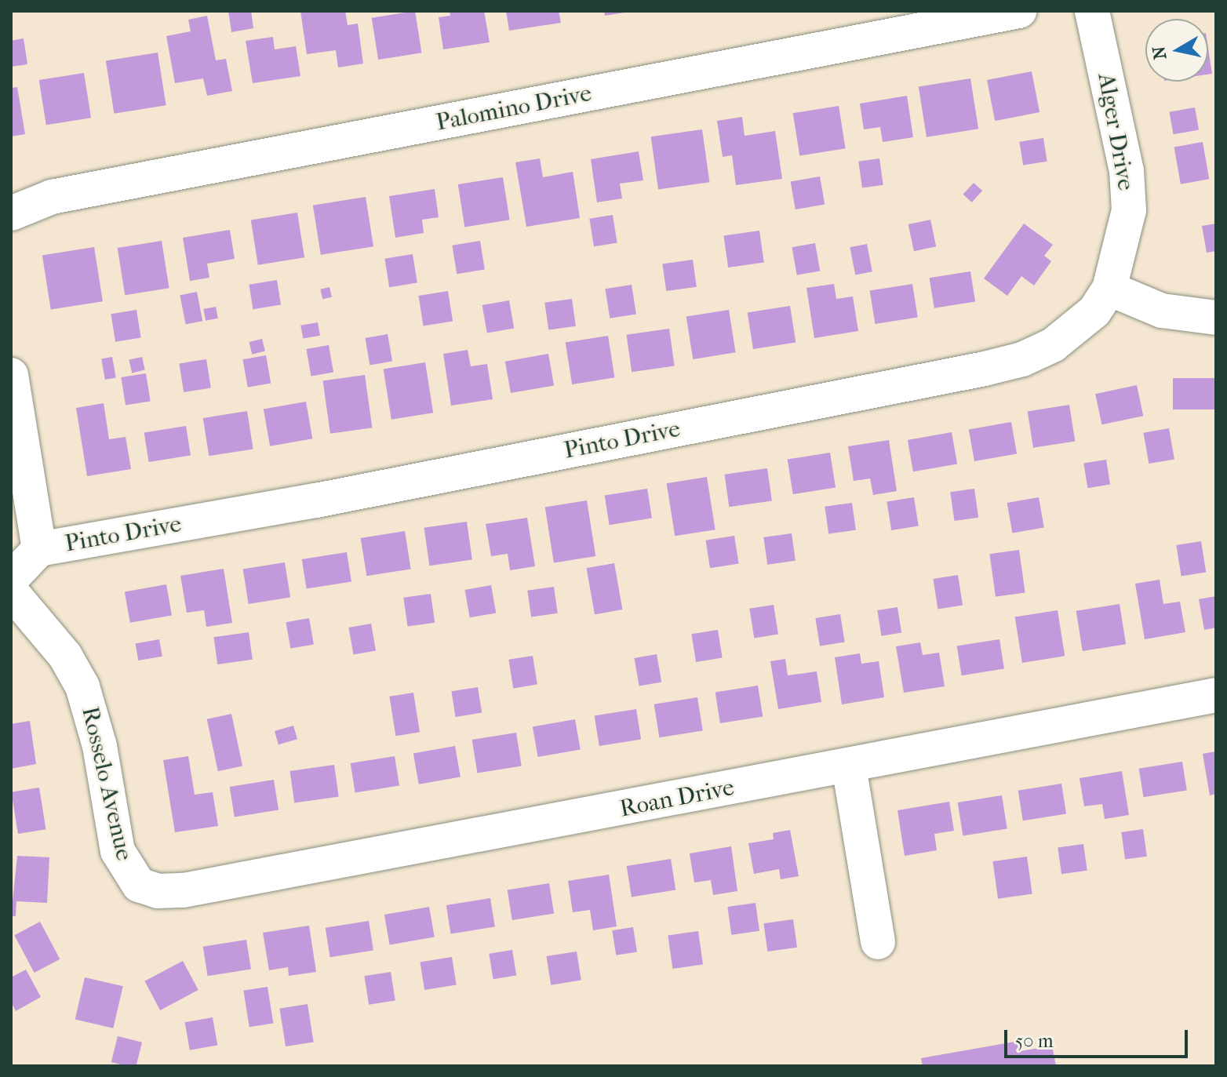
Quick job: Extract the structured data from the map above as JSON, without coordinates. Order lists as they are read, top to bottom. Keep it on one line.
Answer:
{"streets":{"street":["Palomino Drive","Alger Drive","Pinto Drive","Rosselo Avenue","Roan Drive"]},"crossings":[["Alger Drive","Pinto Drive"],["Rosselo Avenue","Roan Drive"]],"scale_bar":"50 m","north":"left"}
